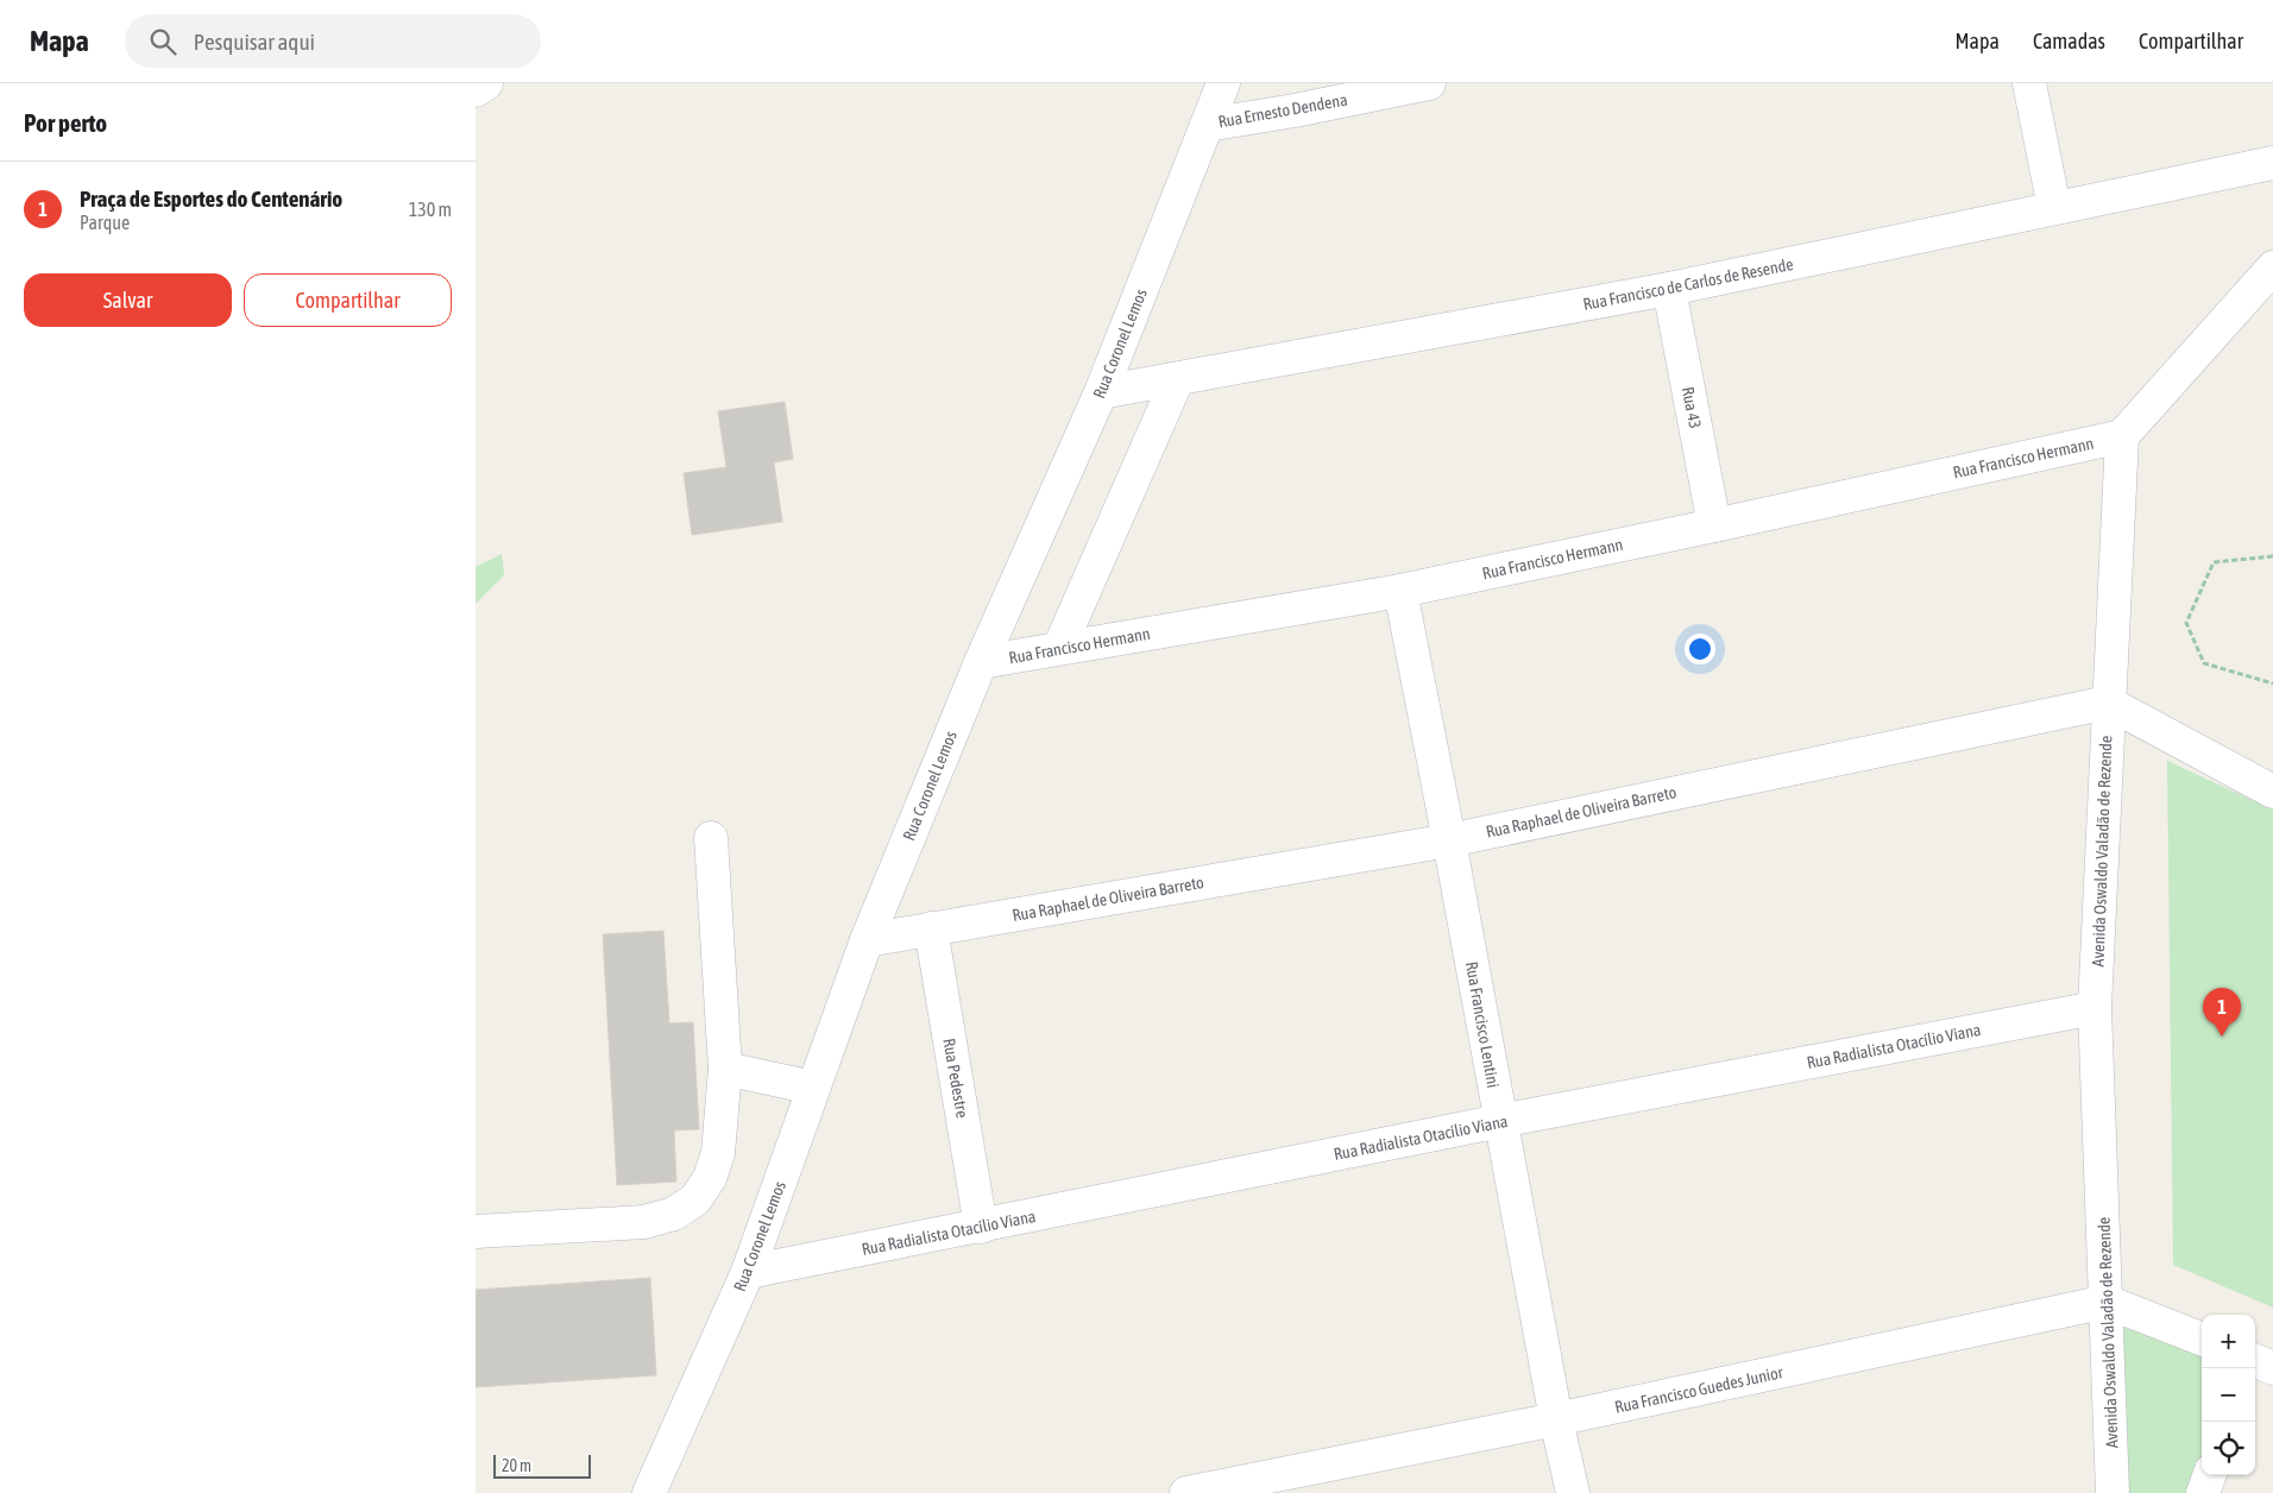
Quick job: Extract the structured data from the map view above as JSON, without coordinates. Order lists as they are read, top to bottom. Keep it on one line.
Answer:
{"streets":{"street":["Rua Ernesto Dendena","Rua Francisco de Carlos de Resende","Rua Coronel Lemos","Rua 43","Rua Francisco Hermann","Rua Raphael de Oliveira Barreto","Avenida Oswaldo Valadão de Rezende","Rua Francisco Lentini","Rua Radialista Otacílio Viana","Rua Pedestre","Rua Francisco Guedes Junior"]},"crossings":[["Rua Ernesto Dendena","Rua Coronel Lemos"],["Rua Francisco de Carlos de Resende","Rua Coronel Lemos"],["Rua Francisco de Carlos de Resende","Rua 43"],["Rua Coronel Lemos","Rua Francisco Hermann"],["Rua Coronel Lemos","Rua Raphael de Oliveira Barreto"],["Rua Coronel Lemos","Rua Radialista Otacílio Viana"],["Rua 43","Rua Francisco Hermann"],["Rua Francisco Hermann","Avenida Oswaldo Valadão de Rezende"],["Rua Francisco Hermann","Rua Francisco Lentini"],["Rua Raphael de Oliveira Barreto","Avenida Oswaldo Valadão de Rezende"],["Rua Raphael de Oliveira Barreto","Rua Francisco Lentini"],["Rua Raphael de Oliveira Barreto","Rua Pedestre"],["Avenida Oswaldo Valadão de Rezende","Rua Radialista Otacílio Viana"],["Avenida Oswaldo Valadão de Rezende","Rua Francisco Guedes Junior"],["Rua Francisco Lentini","Rua Radialista Otacílio Viana"],["Rua Francisco Lentini","Rua Francisco Guedes Junior"],["Rua Radialista Otacílio Viana","Rua Pedestre"]],"scale_bar":"20 m","page":{"header":"Mapa","search":"Pesquisar aqui","nav":["Mapa","Camadas","Compartilhar"],"heading":"Por perto","list":[{"mark":"1","name":"Praça de Esportes do Centenário","note":"Parque","value":"130 m"}],"buttons":["Salvar","Compartilhar"],"pins":"1","map_buttons":["+","−"],"scale":"20 m"}}
